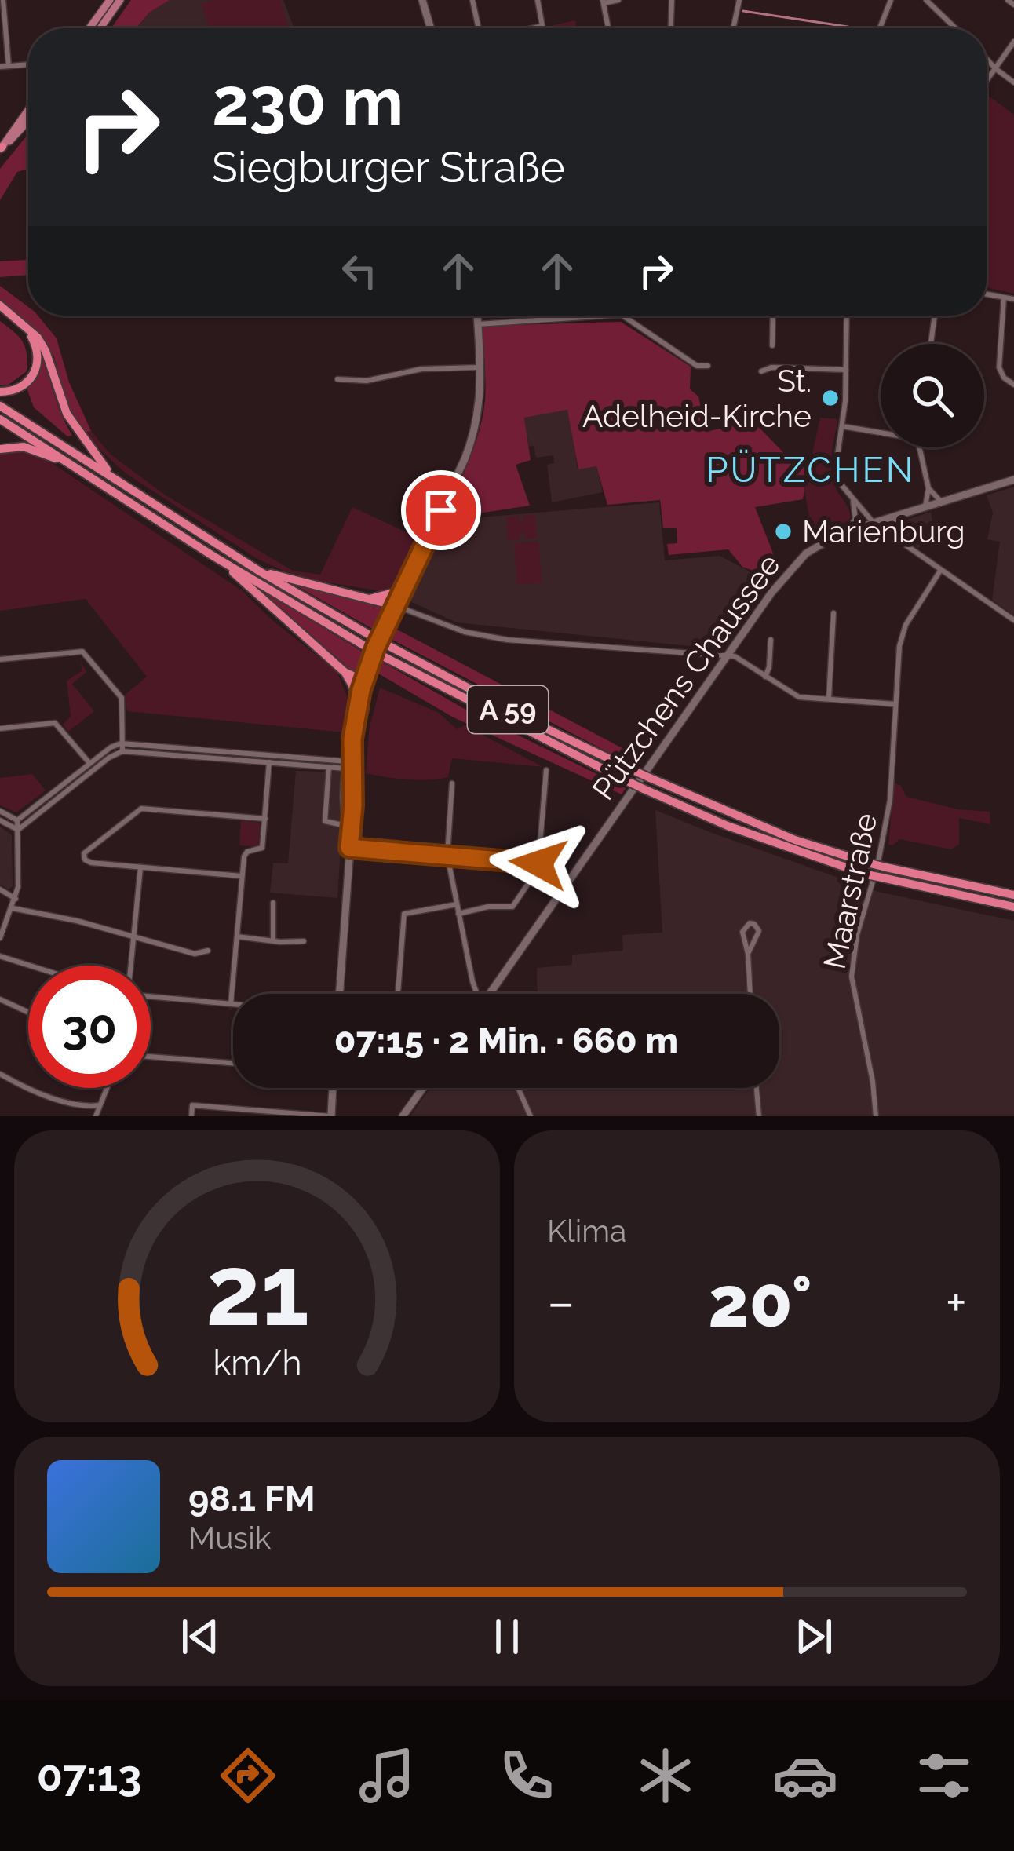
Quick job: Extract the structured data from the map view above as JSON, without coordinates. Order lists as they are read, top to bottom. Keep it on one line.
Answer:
{"streets":{"highway":["A 59"],"street":["Pützchens Chaussee","Maarstraße"]},"districts":["PÜTZCHEN"],"places":["St. Adelheid-Kirche","Marienburg"],"page":{"turn":["230 m","Siegburger Straße"],"limit":"30","trip":"07:15 · 2 Min. · 660 m","tile":"Klima","heat":["−","20°","+"],"song":["98.1 FM","Musik"],"tabs":"07:13","gauge":["21","km/h"]}}
